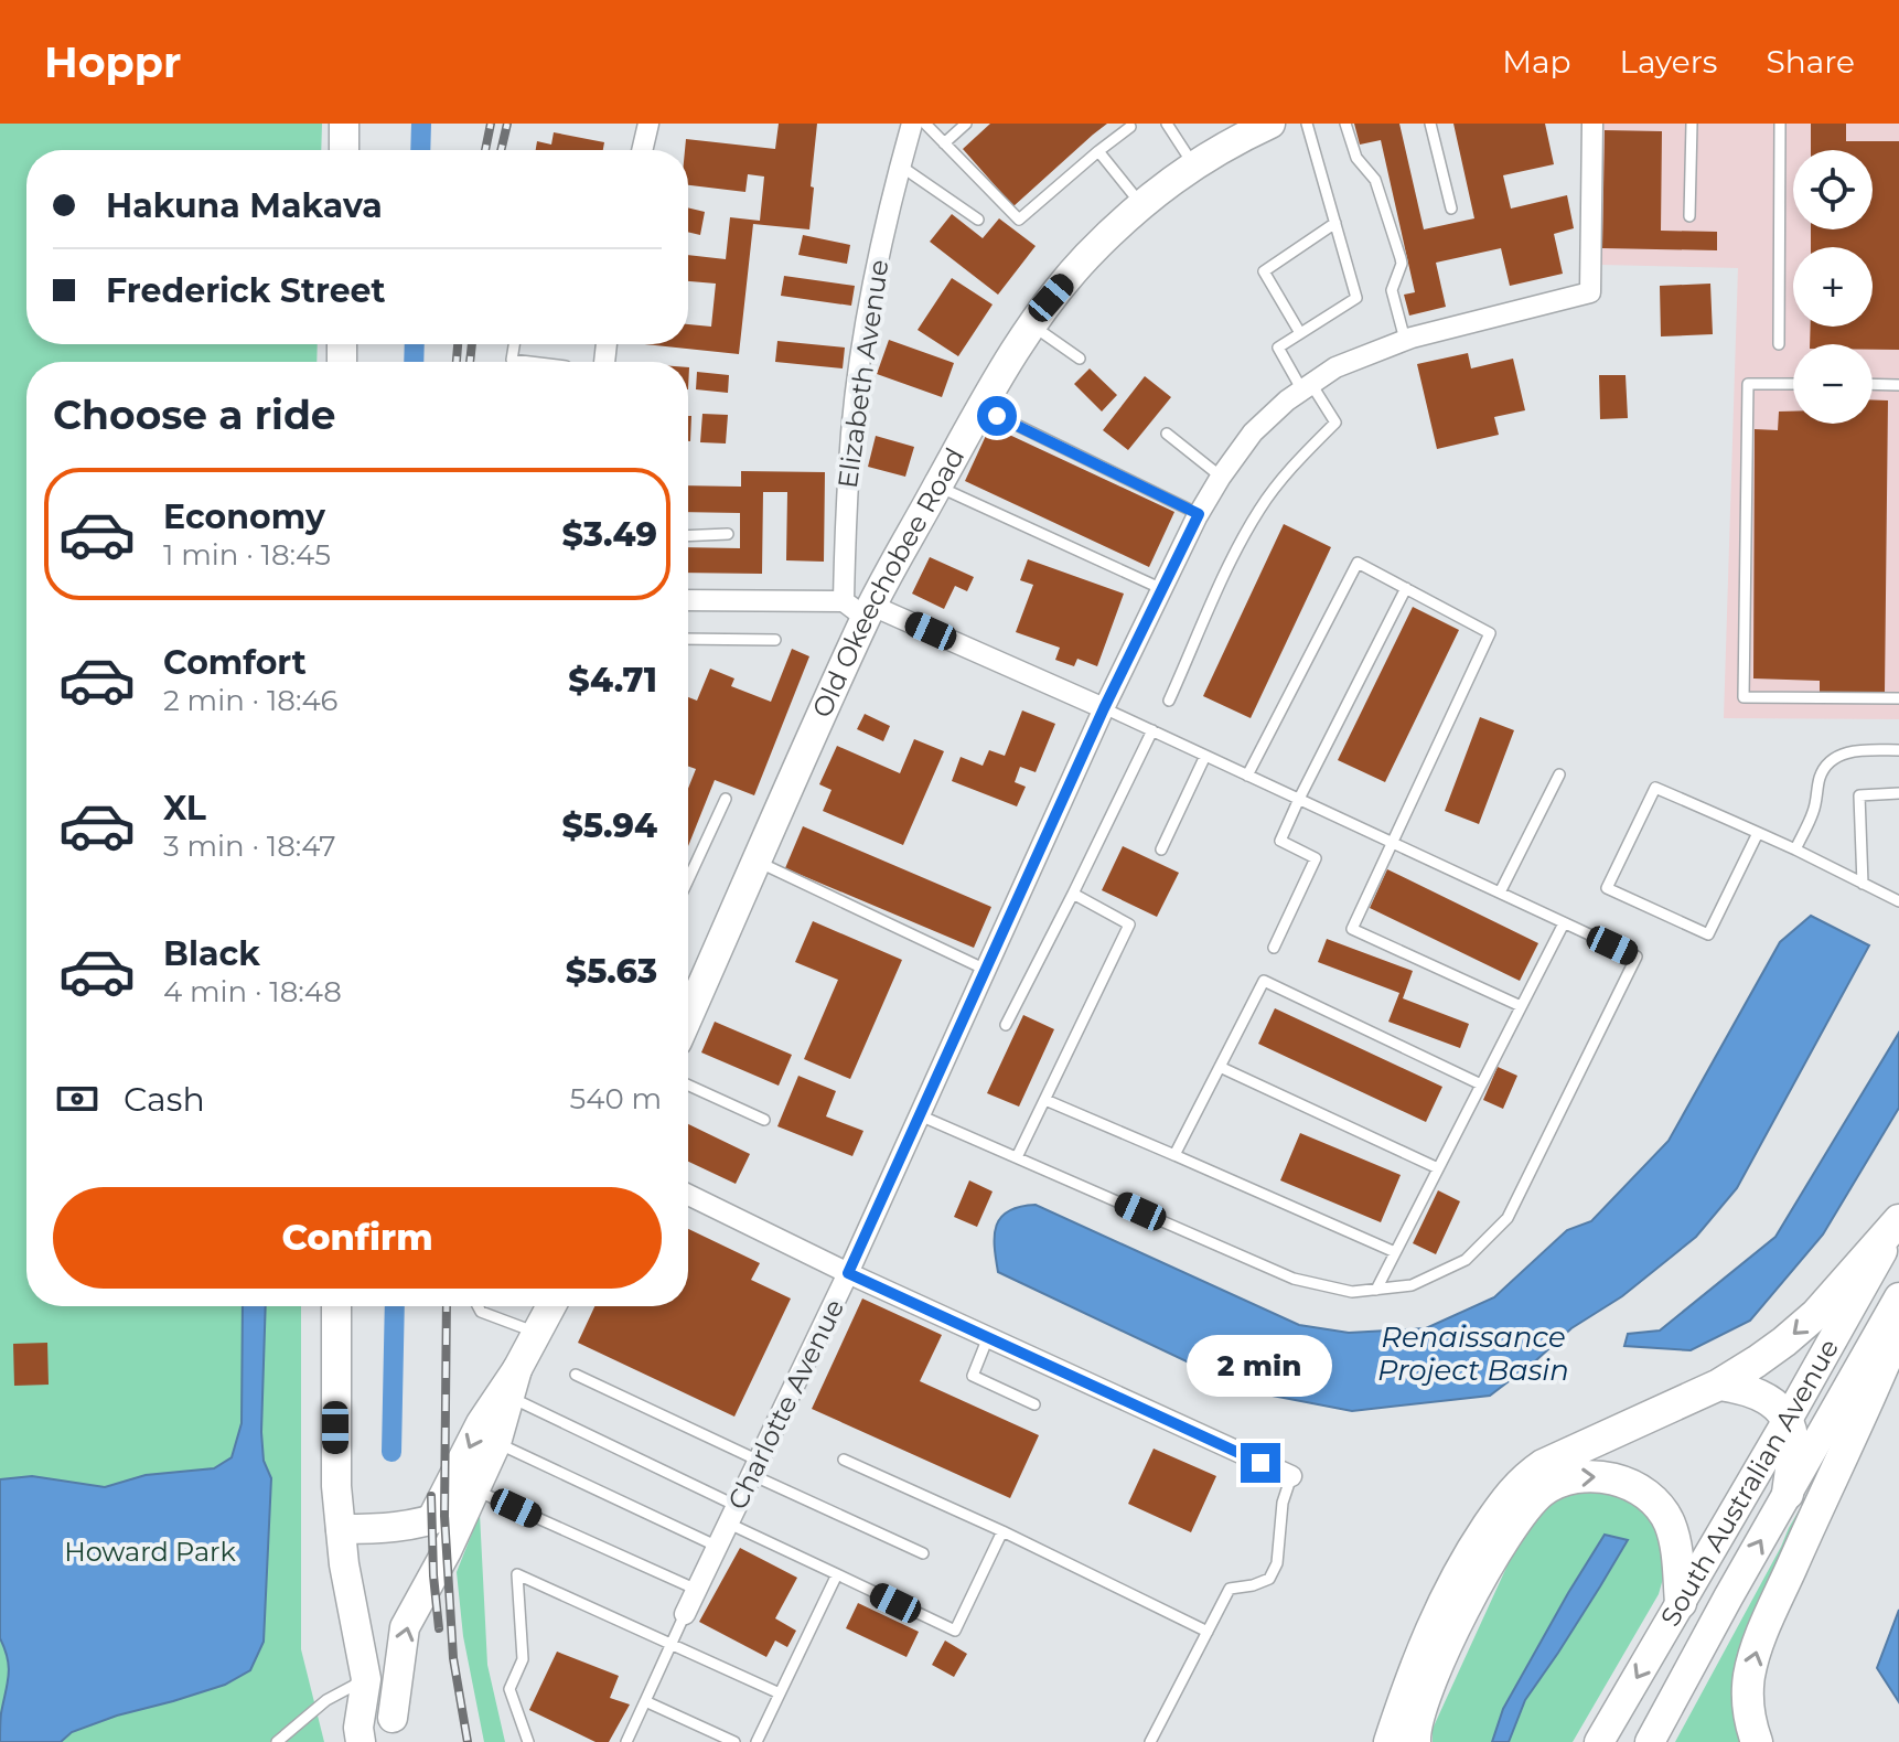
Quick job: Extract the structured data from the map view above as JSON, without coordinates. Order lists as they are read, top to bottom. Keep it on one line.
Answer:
{"streets":{"street":["Elizabeth Avenue","Old Okeechobee Road","Charlotte Avenue","South Australian Avenue"]},"crossings":[["Elizabeth Avenue","Old Okeechobee Road"]],"water":["Renaissance Project Basin"],"parks":["Howard Park"],"page":{"header":"Hoppr","nav":["Map","Layers","Share"],"map_buttons":["+","−"],"banner":["Hakuna Makava","Frederick Street"],"heading":"Choose a ride","list":[{"name":"Economy","note":"1 min · 18:45","value":"$3.49"},{"name":"Comfort","note":"2 min · 18:46","value":"$4.71"},{"name":"XL","note":"3 min · 18:47","value":"$5.94"},{"name":"Black","note":"4 min · 18:48","value":"$5.63"}],"pay":["Cash","540 m"],"buttons":"Confirm","bubble":"2 min"}}
